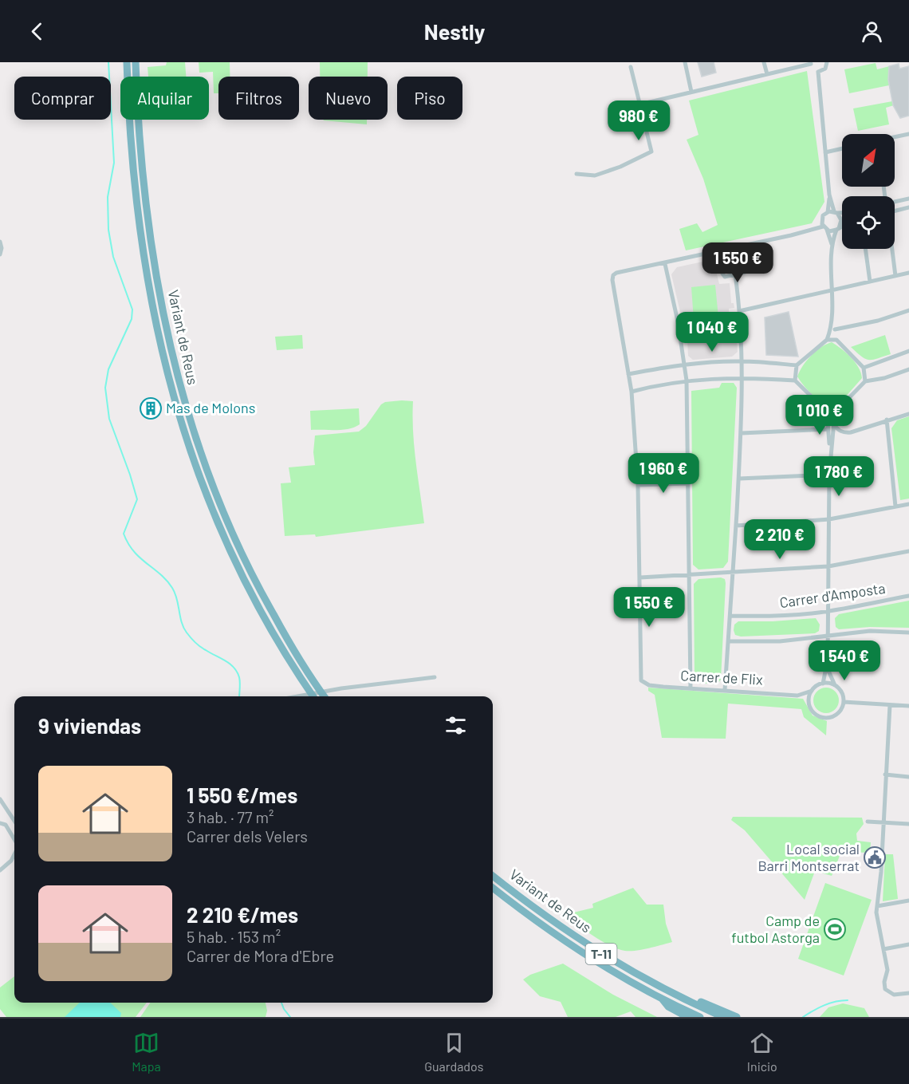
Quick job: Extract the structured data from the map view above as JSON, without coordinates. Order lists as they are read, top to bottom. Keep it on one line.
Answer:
{"streets":{"highway":["Variant de Reus","T-11"],"street":["Carrer d'Amposta","Carrer de Flix"]},"places":{"building":["Mas de Molons"],"public building":["Local social Barri Montserrat"],"sports":["Camp de futbol Astorga"]},"north":"top right","page":{"header":"Nestly","chip":["Comprar","Alquilar","Filtros","Nuevo","Piso"],"price":["980 €","1 550 €","1 040 €","1 010 €","1 960 €","1 780 €","2 210 €","1 550 €","1 540 €"],"heading":"9 viviendas","list":[{"name":"1 550 €/mes","note":"3 hab. · 77 m² · Carrer dels Velers"},{"name":"2 210 €/mes","note":"5 hab. · 153 m² · Carrer de Mora d'Ebre"}],"tabs":["Mapa","Guardados","Inicio"]}}
